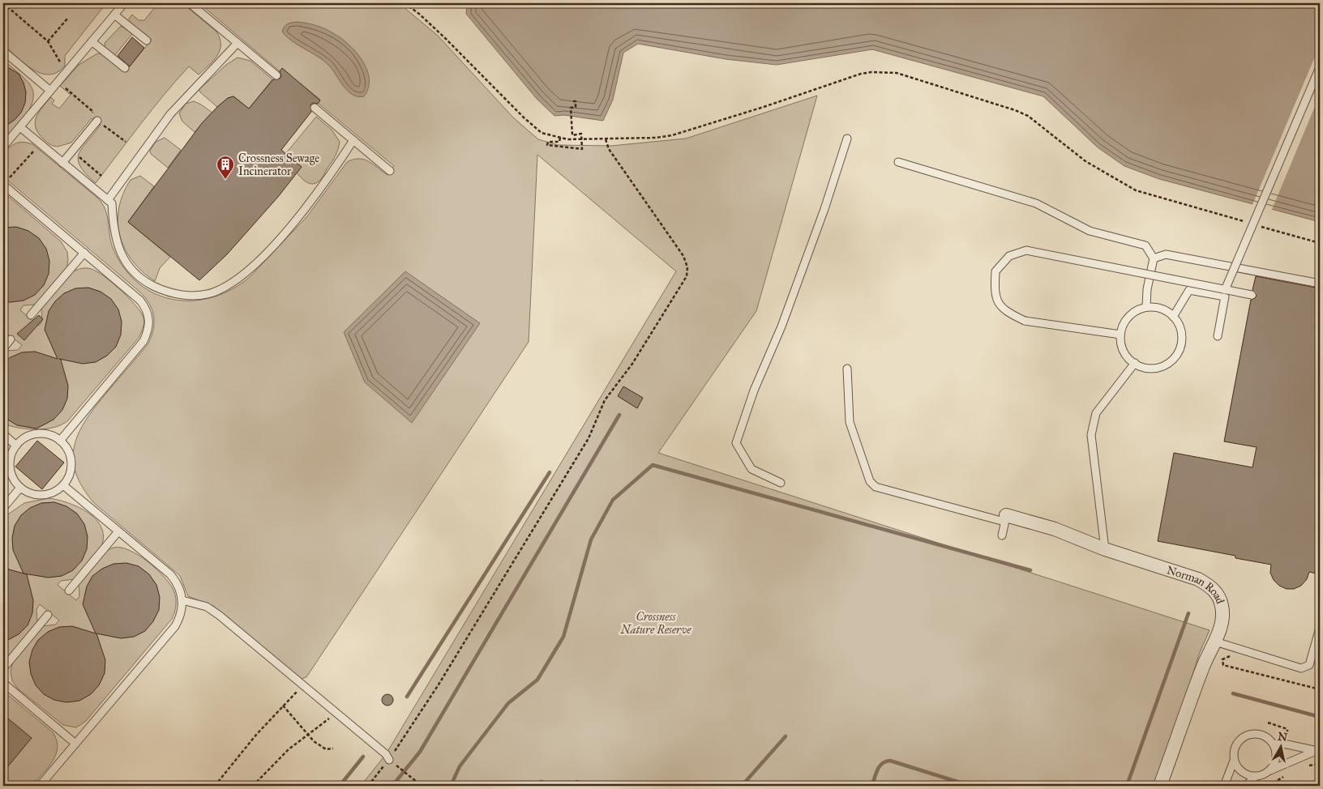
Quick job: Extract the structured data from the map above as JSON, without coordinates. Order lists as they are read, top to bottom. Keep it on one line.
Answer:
{"streets":{"street":["Norman Road"]},"parks":["Crossness Nature Reserve"],"places":{"building":["Crossness Sewage Incinerator"]},"north":"top"}
